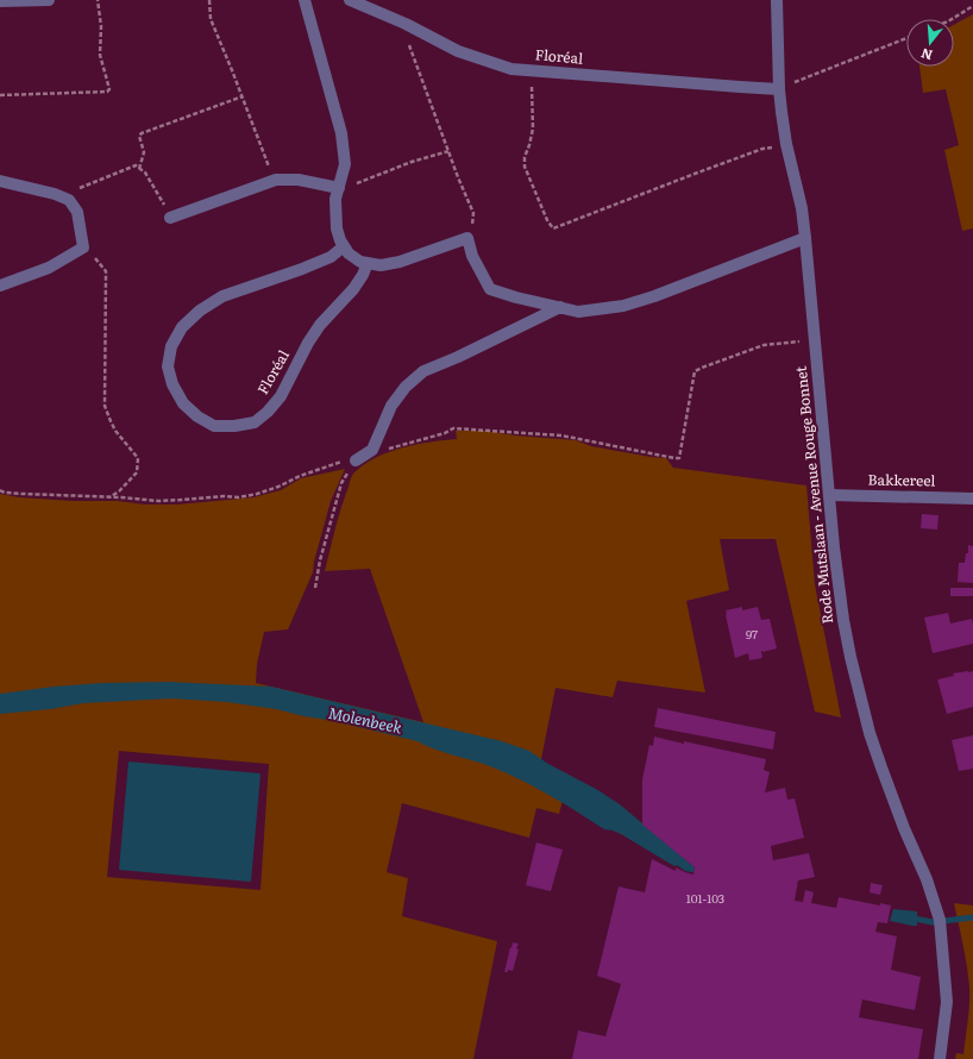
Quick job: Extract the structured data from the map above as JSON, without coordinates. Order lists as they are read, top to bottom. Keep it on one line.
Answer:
{"streets":{"street":["Floréal","Bakkereel","Rode Mutslaan - Avenue Rouge Bonnet"]},"crossings":[["Floréal","Rode Mutslaan - Avenue Rouge Bonnet"],["Bakkereel","Rode Mutslaan - Avenue Rouge Bonnet"]],"water":["Molenbeek"],"house_numbers":["97","101-103"],"north":"bottom"}
